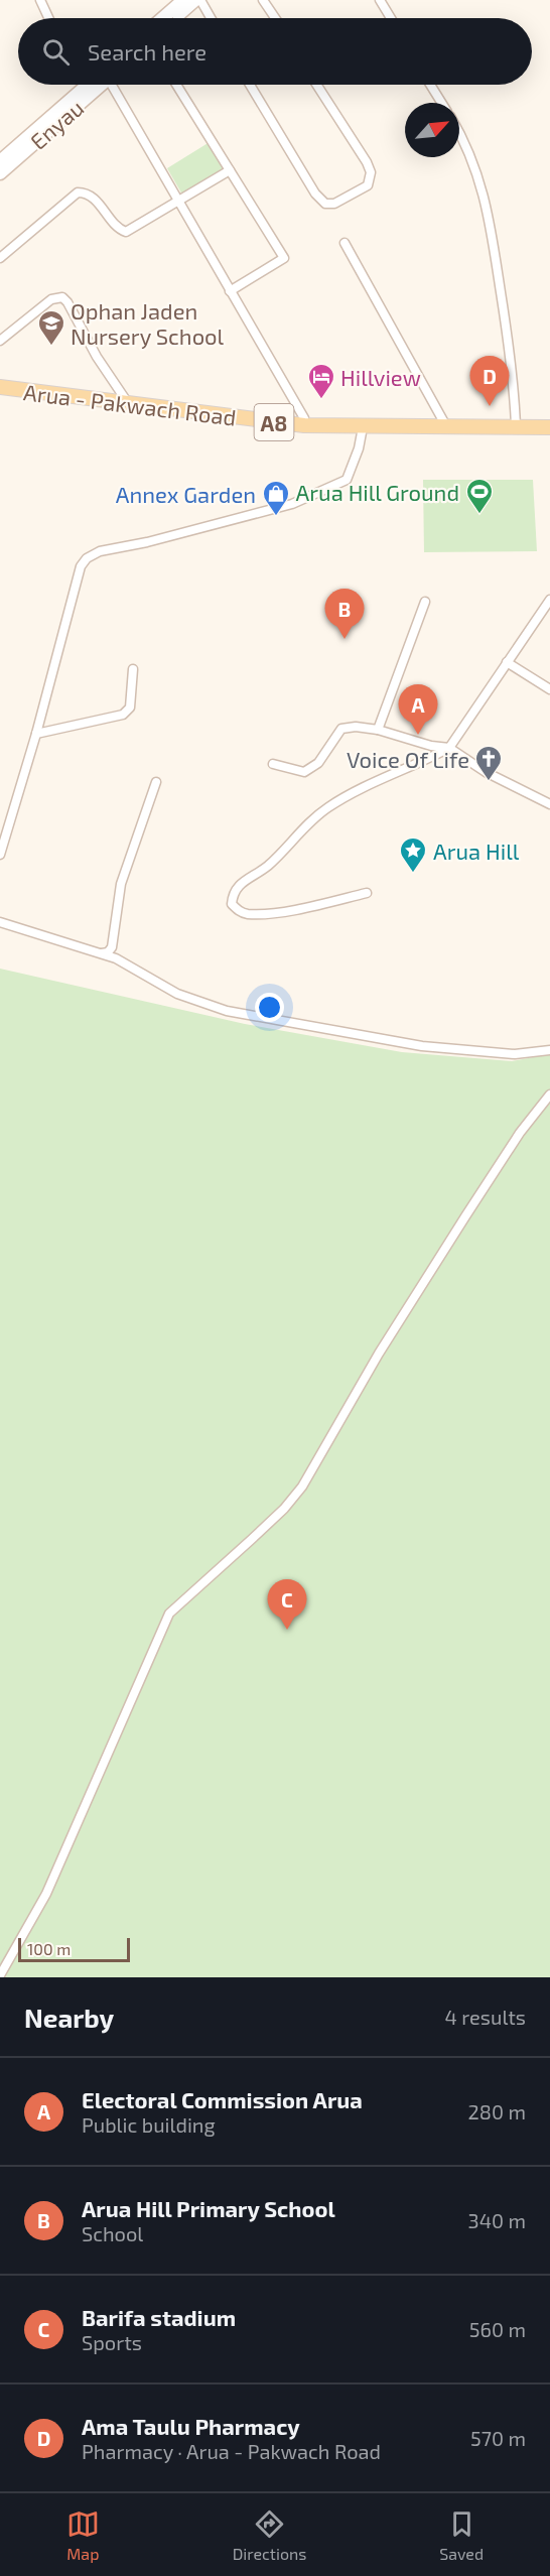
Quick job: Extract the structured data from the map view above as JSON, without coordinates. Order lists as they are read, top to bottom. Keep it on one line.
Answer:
{"streets":{"main road":["Arua - Pakwach Road","A8"],"street":["Enyau"]},"places":{"school or university":["Ophan Jaden Nursery School"],"hotel":["Hillview"],"sports":["Arua Hill Ground"],"shop":["Annex Garden"],"church":["Voice Of Life"],"place":["Arua Hill"]},"scale_bar":"100 m","north":"top right","page":{"search":"Search here","pins":["D","B","A","C"],"scale":"100 m","heading":["Nearby","4 results"],"list":[{"mark":"A","name":"Electoral Commission Arua","note":"Public building","value":"280 m"},{"mark":"B","name":"Arua Hill Primary School","note":"School","value":"340 m"},{"mark":"C","name":"Barifa stadium","note":"Sports","value":"560 m"},{"mark":"D","name":"Ama Taulu Pharmacy","note":"Pharmacy · Arua - Pakwach Road","value":"570 m"}],"nav":["Map","Directions","Saved"]}}
